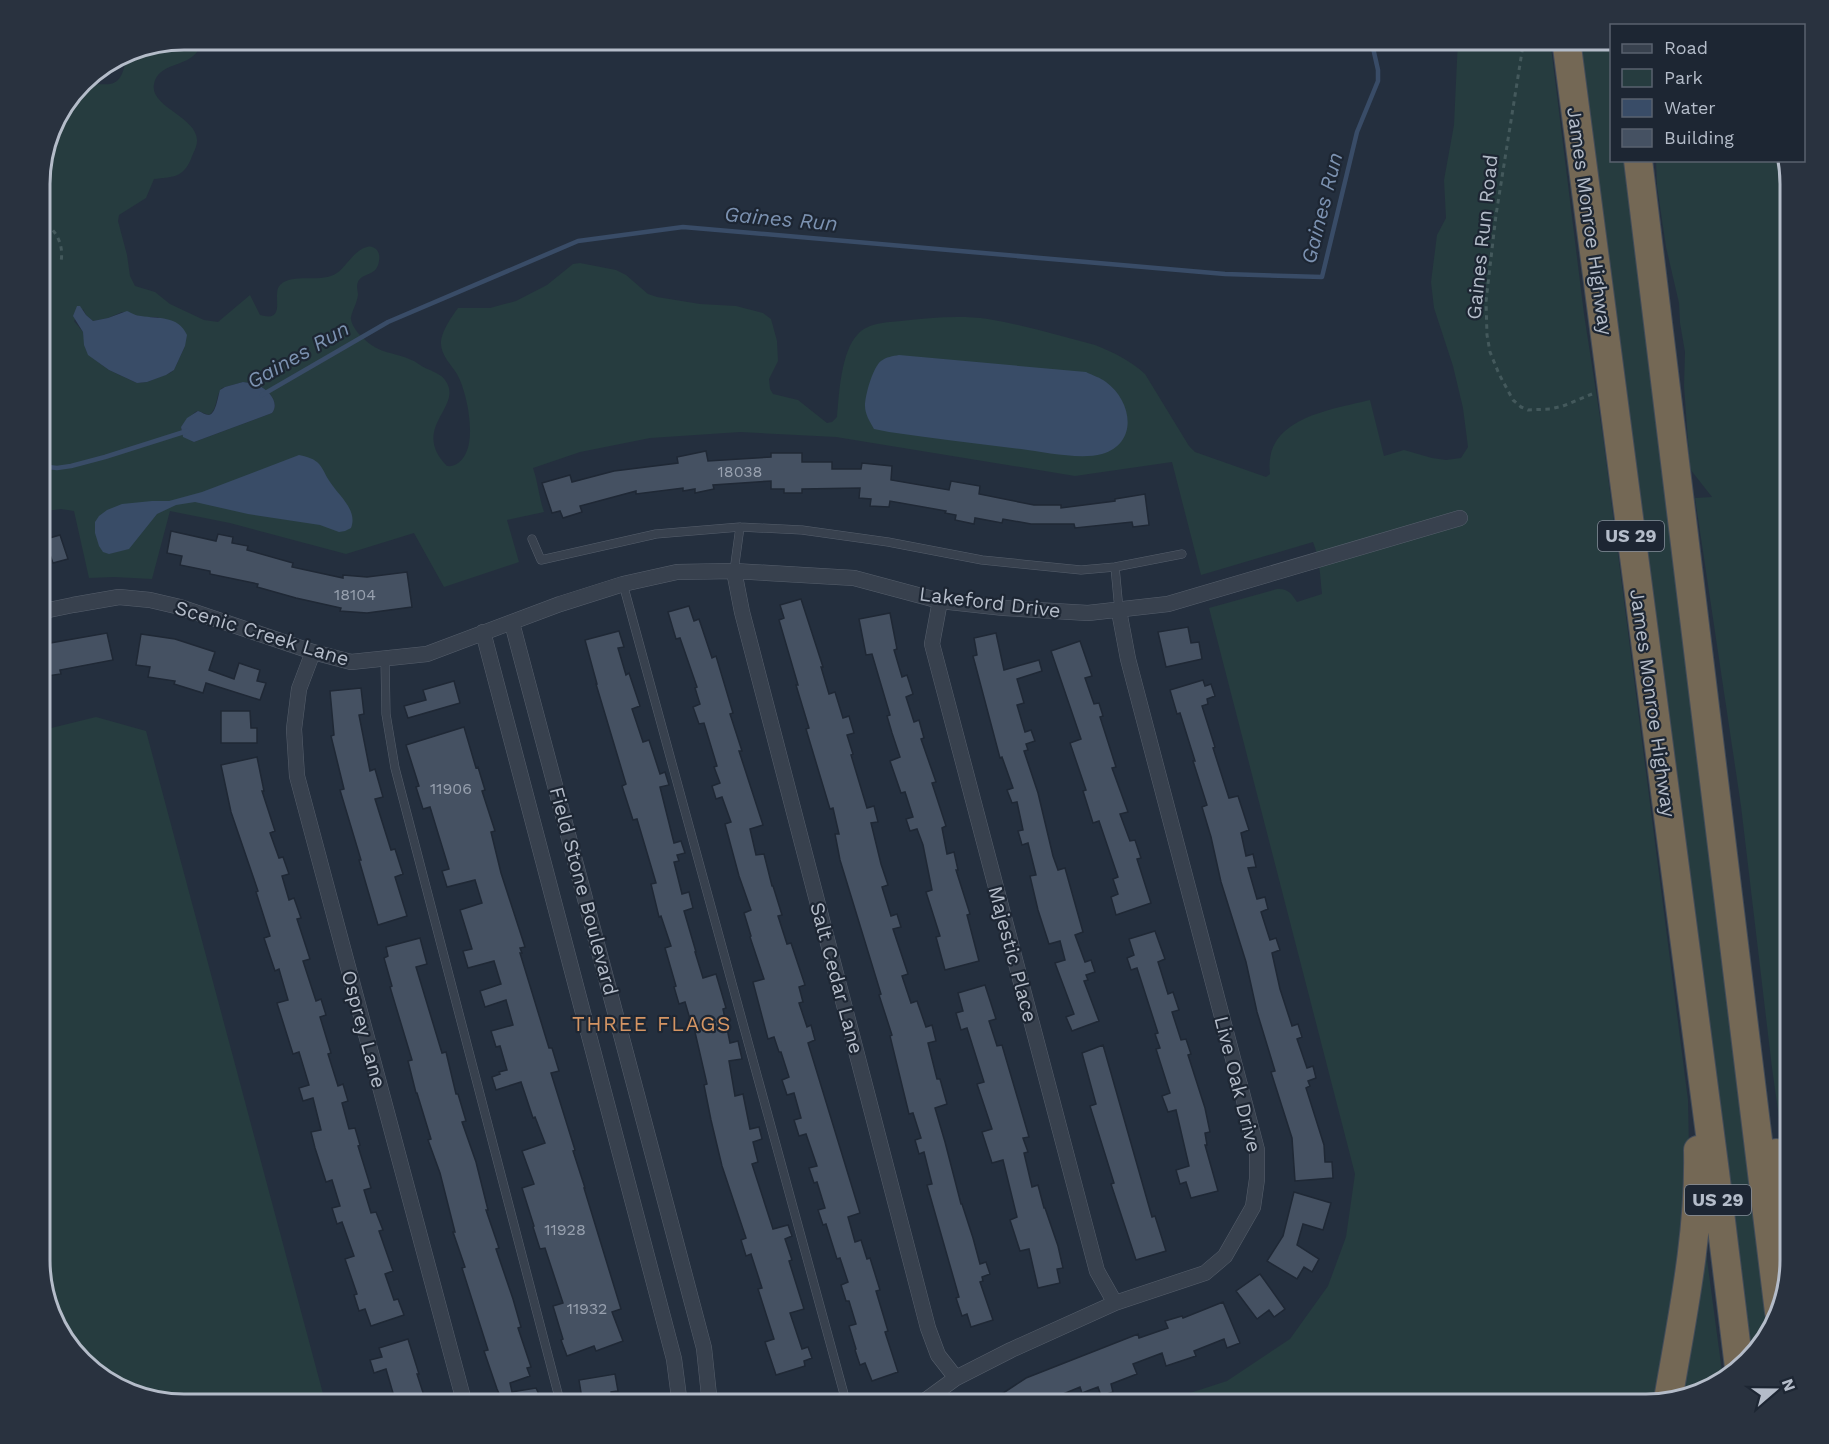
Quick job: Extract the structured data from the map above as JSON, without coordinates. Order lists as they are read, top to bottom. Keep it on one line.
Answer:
{"streets":{"highway":["James Monroe Highway","US 29"],"street":["Lakeford Drive","Scenic Creek Lane","Field Stone Boulevard","Majestic Place","Salt Cedar Lane","Osprey Lane","Live Oak Drive"],"path":["Gaines Run Road"]},"crossings":[["James Monroe Highway","Gaines Run Road"],["Lakeford Drive","Scenic Creek Lane"],["Lakeford Drive","Field Stone Boulevard"],["Lakeford Drive","Majestic Place"],["Lakeford Drive","Salt Cedar Lane"],["Lakeford Drive","Live Oak Drive"],["Scenic Creek Lane","Field Stone Boulevard"],["Scenic Creek Lane","Osprey Lane"],["Majestic Place","Live Oak Drive"],["Salt Cedar Lane","Live Oak Drive"]],"districts":["THREE FLAGS"],"water":["Gaines Run"],"house_numbers":["18038","18104","11906","11928","11932"],"legend":["Road","Park","Water","Building"],"north":"right"}
